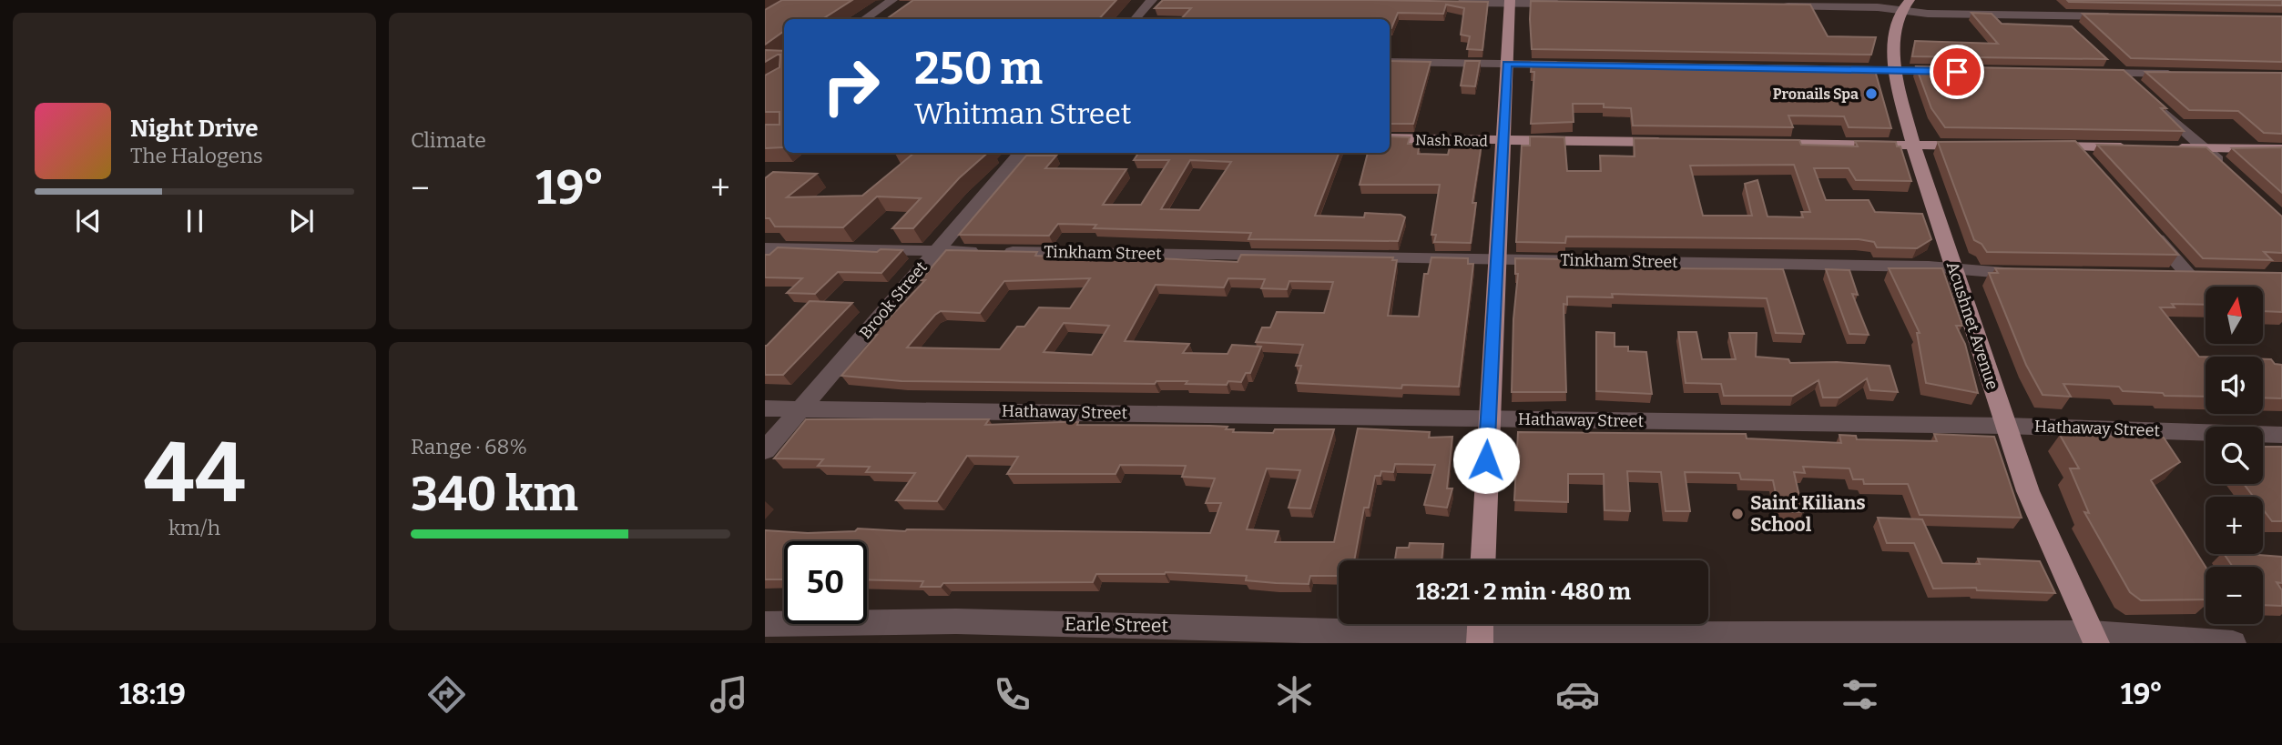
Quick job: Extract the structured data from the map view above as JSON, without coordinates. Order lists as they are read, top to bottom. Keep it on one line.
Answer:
{"streets":{"main road":["Nash Road","Acushnet Avenue"],"street":["Tinkham Street","Brook Street","Hathaway Street","Earle Street"]},"crossings":[["Tinkham Street","Brook Street"],["Tinkham Street","Acushnet Avenue"],["Brook Street","Hathaway Street"],["Acushnet Avenue","Hathaway Street"],["Acushnet Avenue","Earle Street"]],"places":["Pronails Spa","Saint Kilians School"],"north":"top","page":{"tile":["Climate",["44","km/h"],["Range · 68%","340 km"]],"turn":["250 m","Whitman Street"],"song":["Night Drive","The Halogens"],"heat":["−","19°","+"],"map_buttons":["+","−"],"limit":"50","trip":"18:21 · 2 min · 480 m","tabs":["18:19","19°"]}}
